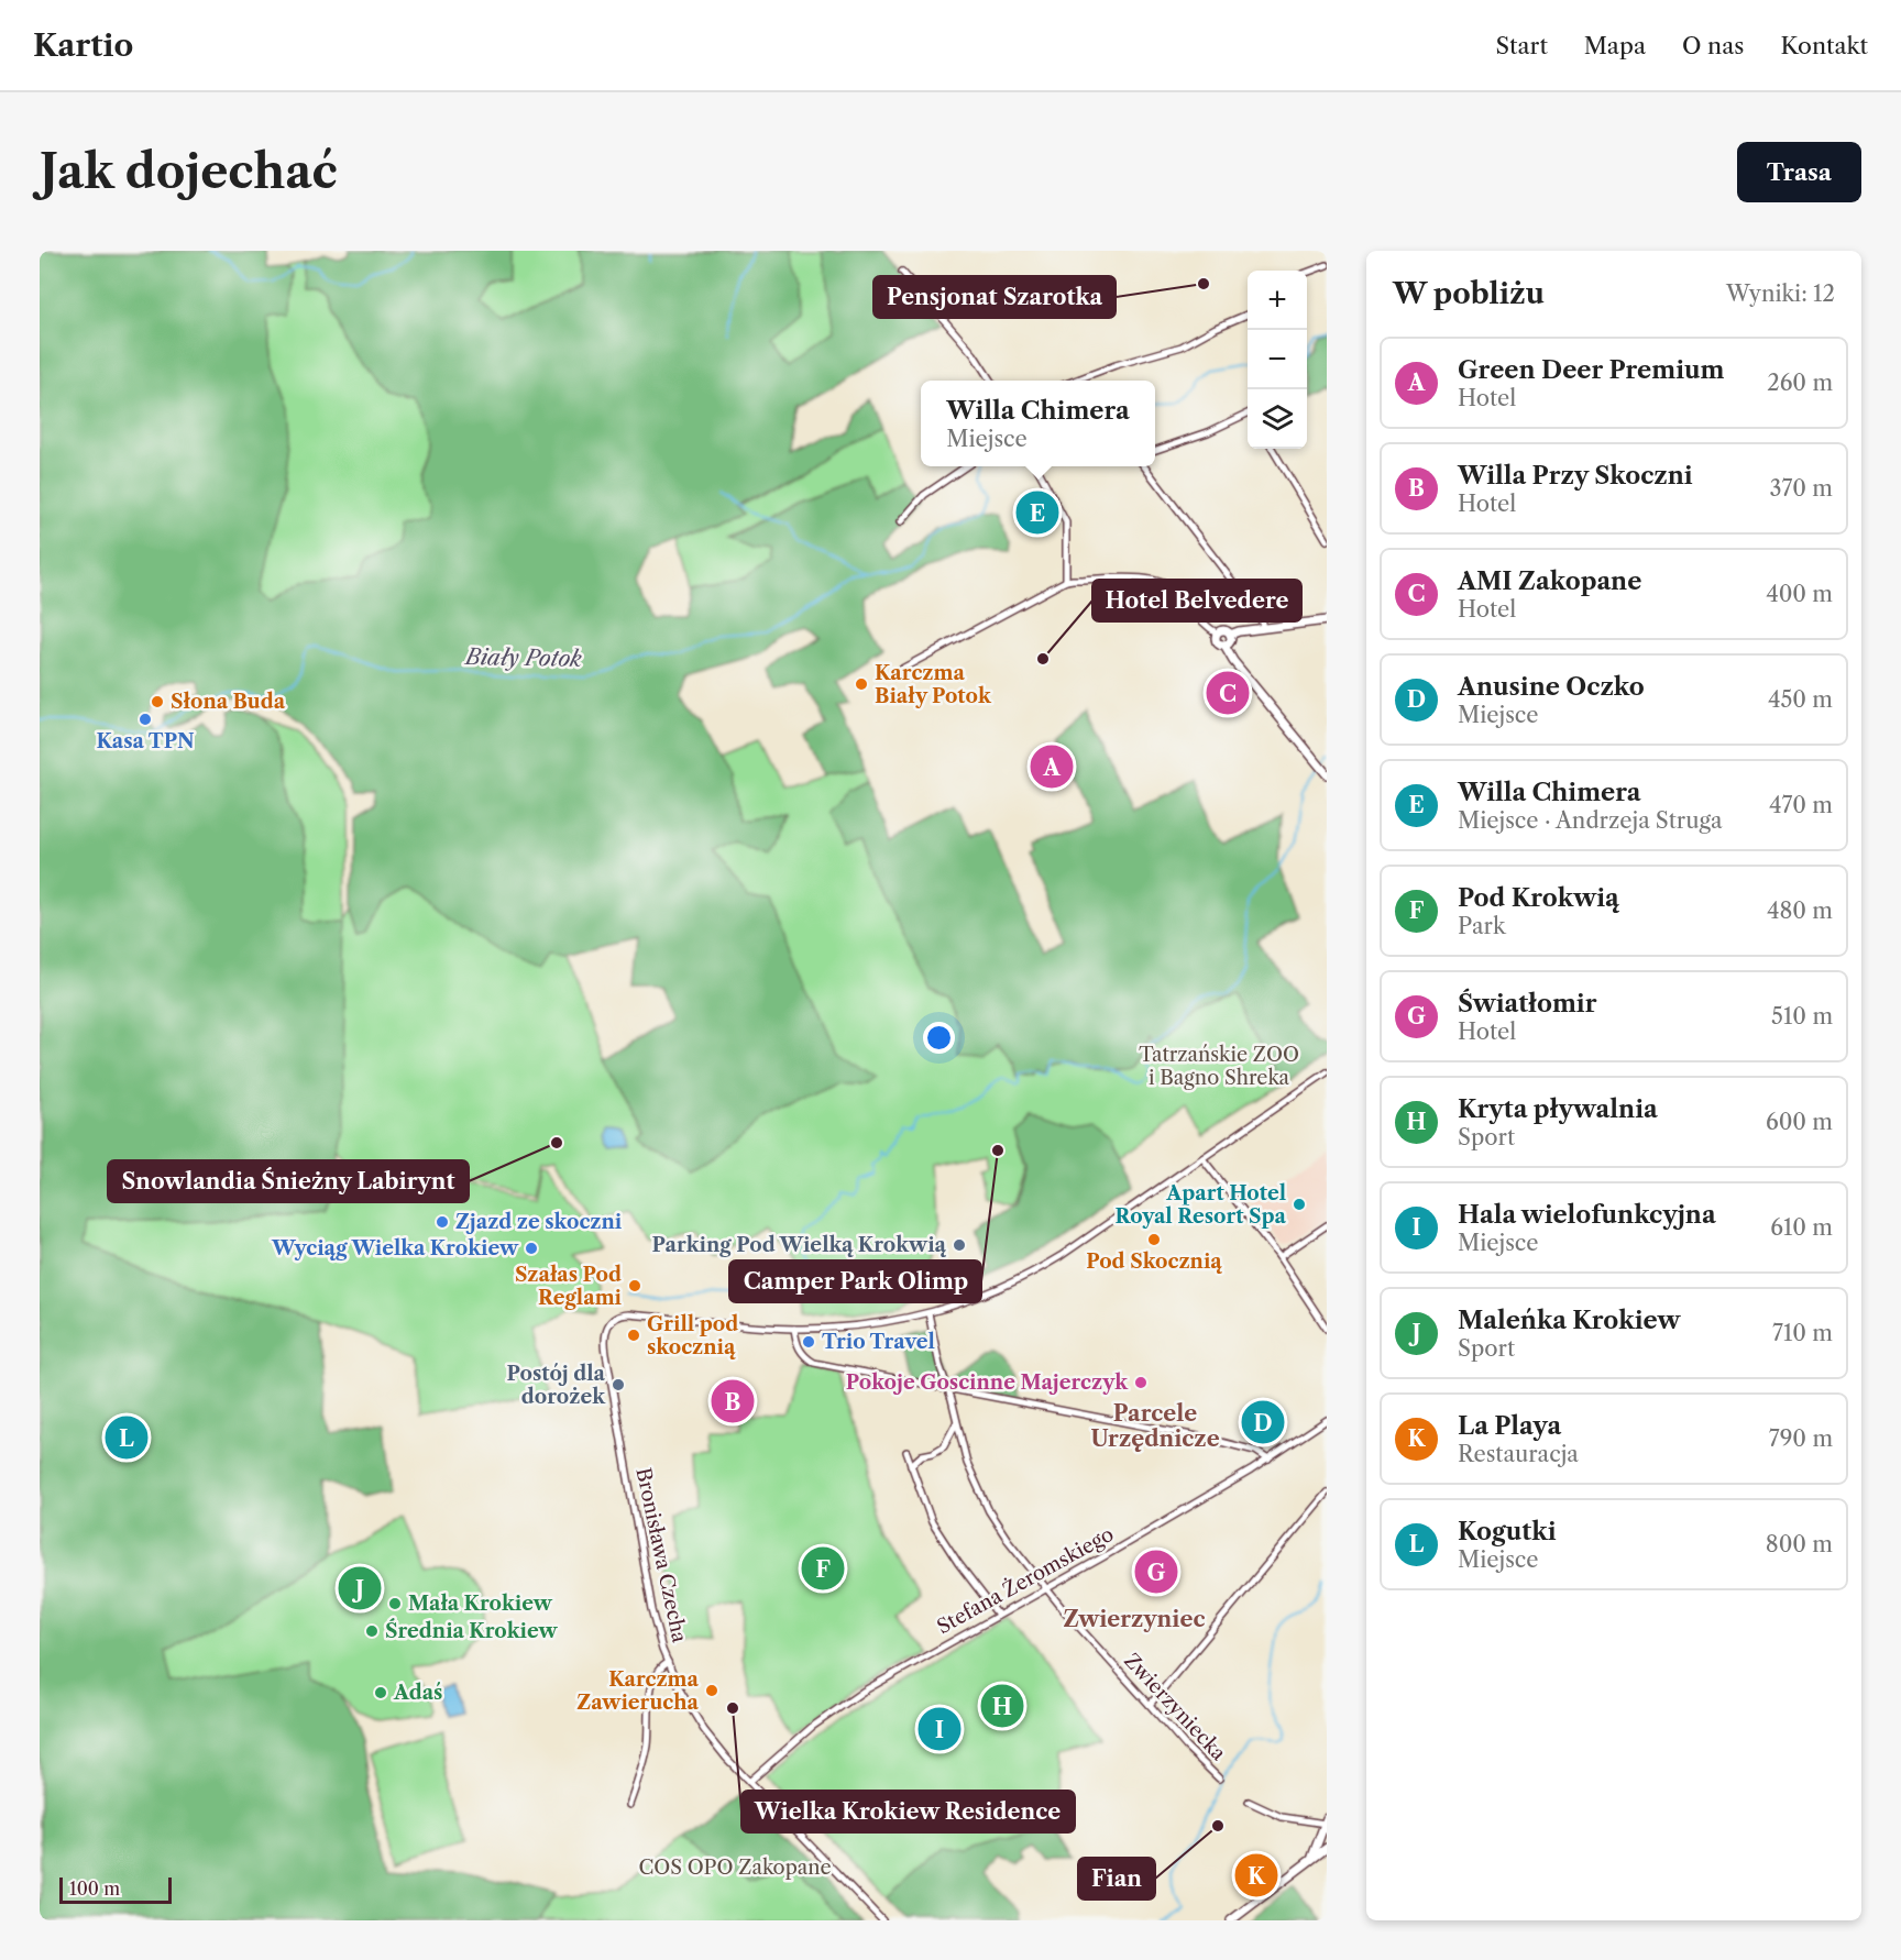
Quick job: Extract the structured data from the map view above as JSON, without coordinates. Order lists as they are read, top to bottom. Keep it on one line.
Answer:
{"streets":{"street":["Bronisława Czecha","Stefana Żeromskiego","Zwierzyniecka"]},"crossings":[["Bronisława Czecha","Stefana Żeromskiego"],["Stefana Żeromskiego","Zwierzyniecka"]],"districts":["Parcele Urzędnicze","Zwierzyniec"],"water":["Biały Potok"],"parks":["Tatrzańskie ZOO i Bagno Shreka","COS OPO Zakopane"],"places":["Pensjonat Szarotka","Hotel Belvedere","Karczma Biały Potok","Słona Buda","Kasa TPN","Snowlandia Śnieżny Labirynt","Camper Park Olimp","Apart Hotel Royal Resort Spa","Zjazd ze skoczni","Pod Skocznią","Parking Pod Wielką Krokwią","Wyciąg Wielka Krokiew","Szałas Pod Reglami","Grill pod skocznią","Trio Travel","Pokoje Goscinne Majerczyk","Postój dla dorożek","Mała Krokiew","Średnia Krokiew","Karczma Zawierucha","Adaś","Wielka Krokiew Residence","Fian"],"scale_bar":"100 m","page":{"header":"Kartio","nav":["Start","Mapa","O nas","Kontakt"],"buttons":"Trasa","title":"Jak dojechać","heading":["W pobliżu","Wyniki: 12"],"map_buttons":["+","−"],"list":[{"mark":"A","name":"Green Deer Premium","note":"Hotel","value":"260 m"},{"mark":"B","name":"Willa Przy Skoczni","note":"Hotel","value":"370 m"},{"mark":"C","name":"AMI Zakopane","note":"Hotel","value":"400 m"},{"mark":"D","name":"Anusine Oczko","note":"Miejsce","value":"450 m"},{"mark":"E","name":"Willa Chimera","note":"Miejsce · Andrzeja Struga","value":"470 m"},{"mark":"F","name":"Pod Krokwią","note":"Park","value":"480 m"},{"mark":"G","name":"Światłomir","note":"Hotel","value":"510 m"},{"mark":"H","name":"Kryta pływalnia","note":"Sport","value":"600 m"},{"mark":"I","name":"Hala wielofunkcyjna","note":"Miejsce","value":"610 m"},{"mark":"J","name":"Maleńka Krokiew","note":"Sport","value":"710 m"},{"mark":"K","name":"La Playa","note":"Restauracja","value":"790 m"},{"mark":"L","name":"Kogutki","note":"Miejsce","value":"800 m"}],"popup":["Willa Chimera","Miejsce"],"pins":["E","C","A","B","D","L","F","G","J","H","I","K"],"scale":"100 m"}}
